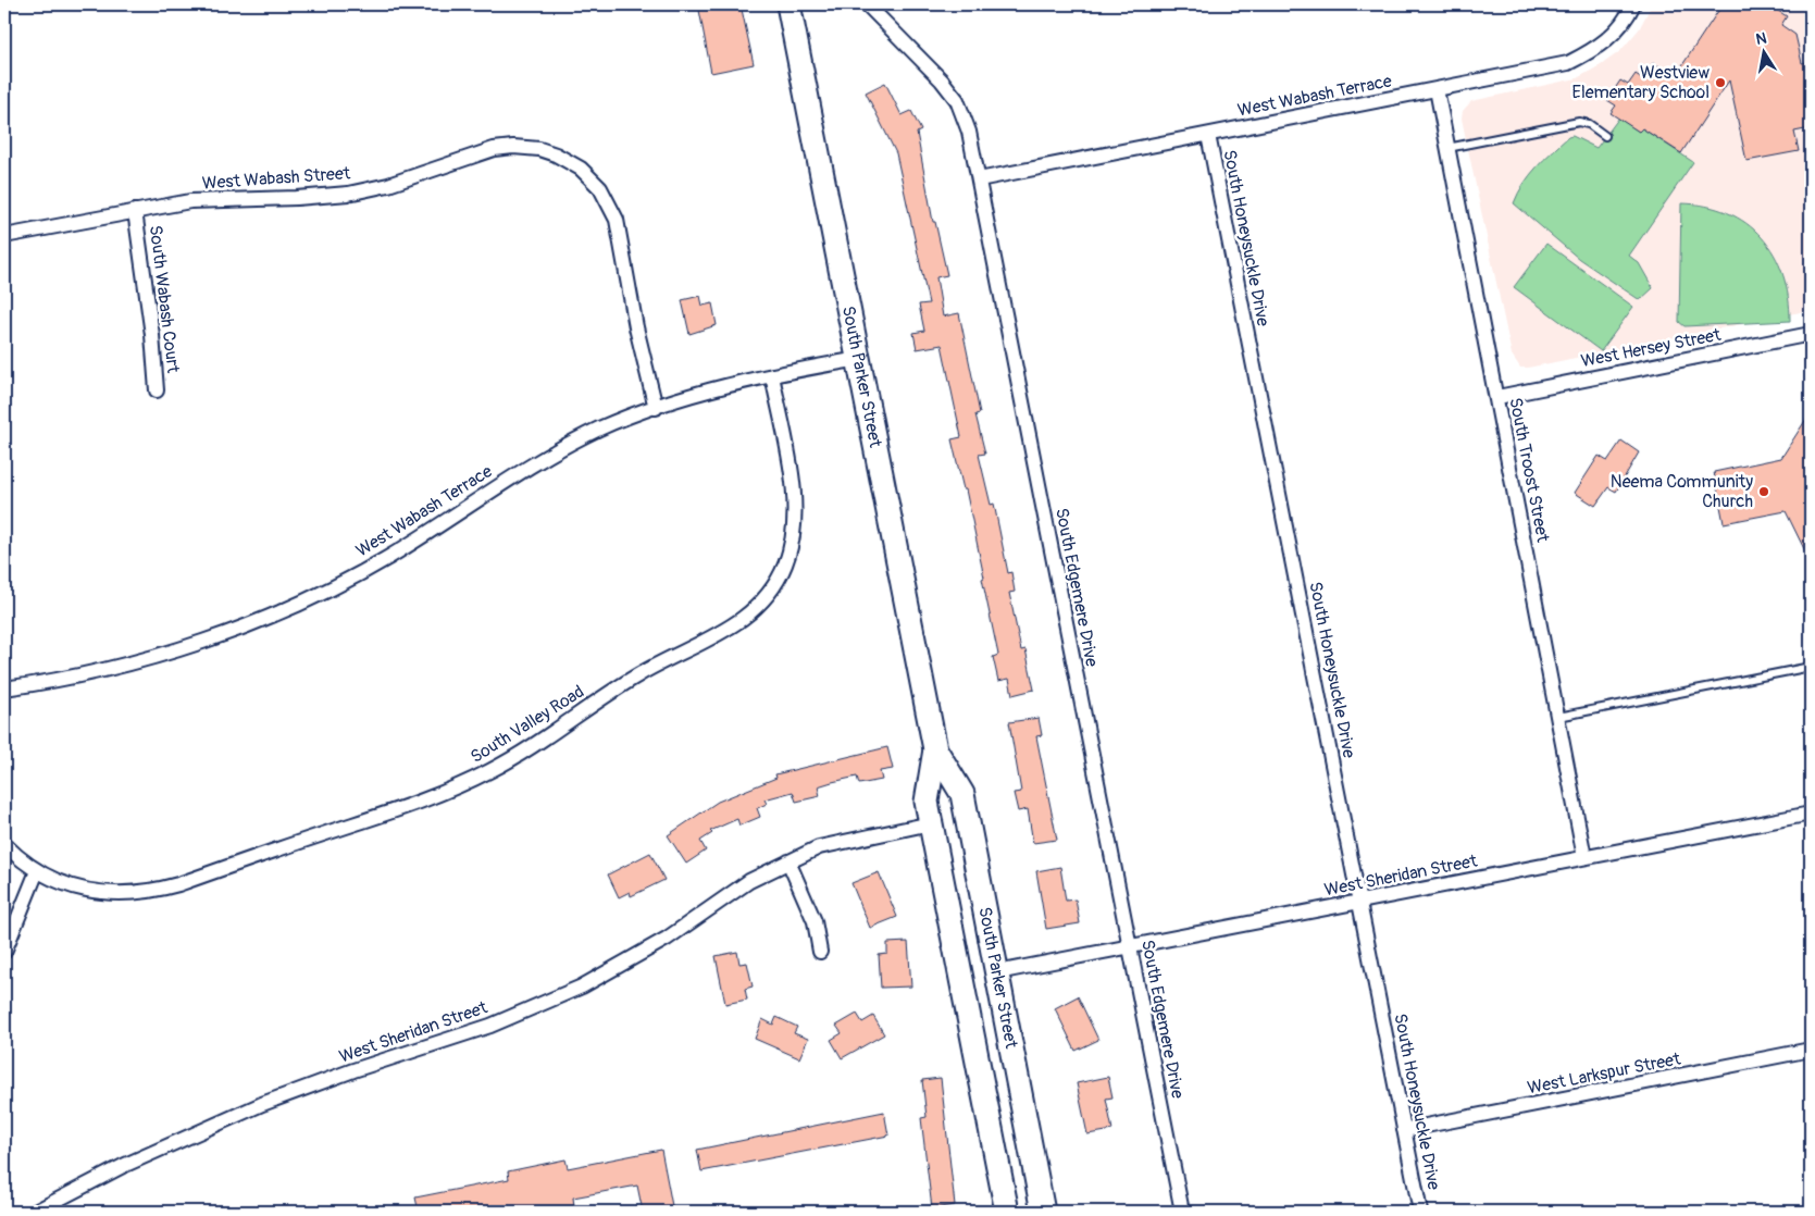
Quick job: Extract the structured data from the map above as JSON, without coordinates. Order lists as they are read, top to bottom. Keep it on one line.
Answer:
{"streets":{"highway":["South Parker Street"],"street":["West Wabash Terrace","West Wabash Street","South Honeysuckle Drive","South Wabash Court","West Hersey Street","South Troost Street","South Edgemere Drive","South Valley Road","West Sheridan Street","West Larkspur Street"]},"crossings":[["West Wabash Terrace","West Wabash Street"],["West Wabash Terrace","South Honeysuckle Drive"],["West Wabash Terrace","South Parker Street"],["West Wabash Terrace","South Troost Street"],["West Wabash Terrace","South Edgemere Drive"],["West Wabash Terrace","South Valley Road"],["West Wabash Street","South Wabash Court"],["South Honeysuckle Drive","West Sheridan Street"],["South Honeysuckle Drive","West Larkspur Street"],["West Hersey Street","South Troost Street"],["South Parker Street","West Sheridan Street"],["South Troost Street","West Sheridan Street"],["South Edgemere Drive","West Sheridan Street"]],"places":["Westview Elementary School","Neema Community Church"],"north":"top"}
